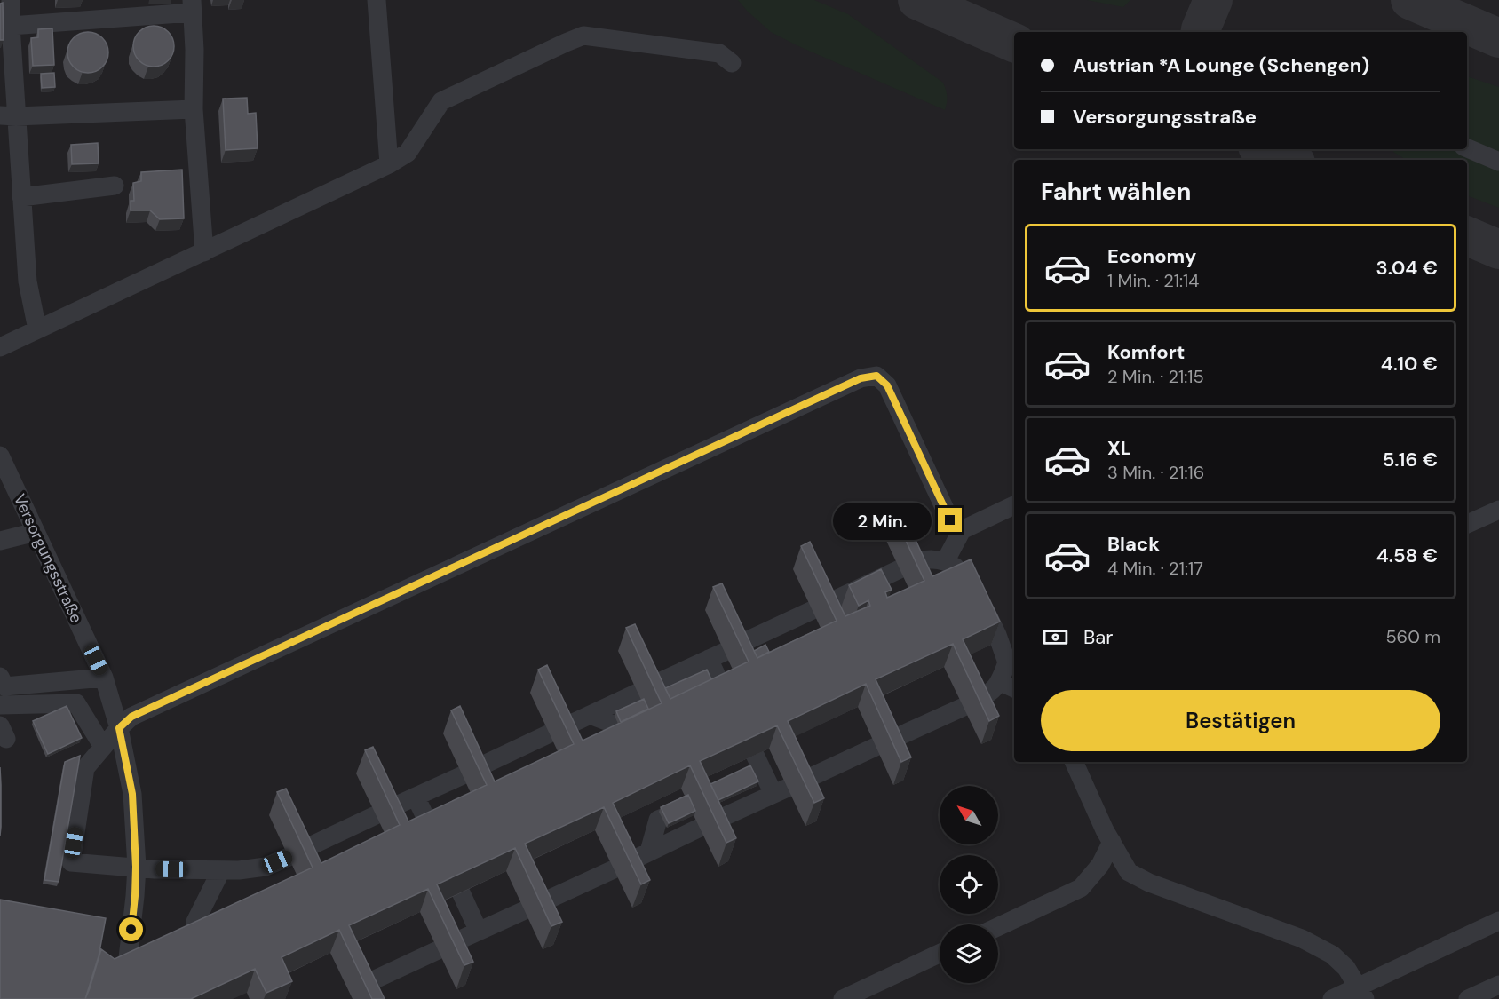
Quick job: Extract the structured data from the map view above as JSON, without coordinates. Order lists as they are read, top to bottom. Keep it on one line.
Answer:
{"streets":{"lane":["Versorgungsstraße"]},"north":"top left","page":{"banner":["Austrian *A Lounge (Schengen)","Versorgungsstraße"],"heading":"Fahrt wählen","list":[{"name":"Economy","note":"1 Min. · 21:14","value":"3.04 €"},{"name":"Komfort","note":"2 Min. · 21:15","value":"4.10 €"},{"name":"XL","note":"3 Min. · 21:16","value":"5.16 €"},{"name":"Black","note":"4 Min. · 21:17","value":"4.58 €"}],"bubble":"2 Min.","pay":["Bar","560 m"],"buttons":"Bestätigen"}}
